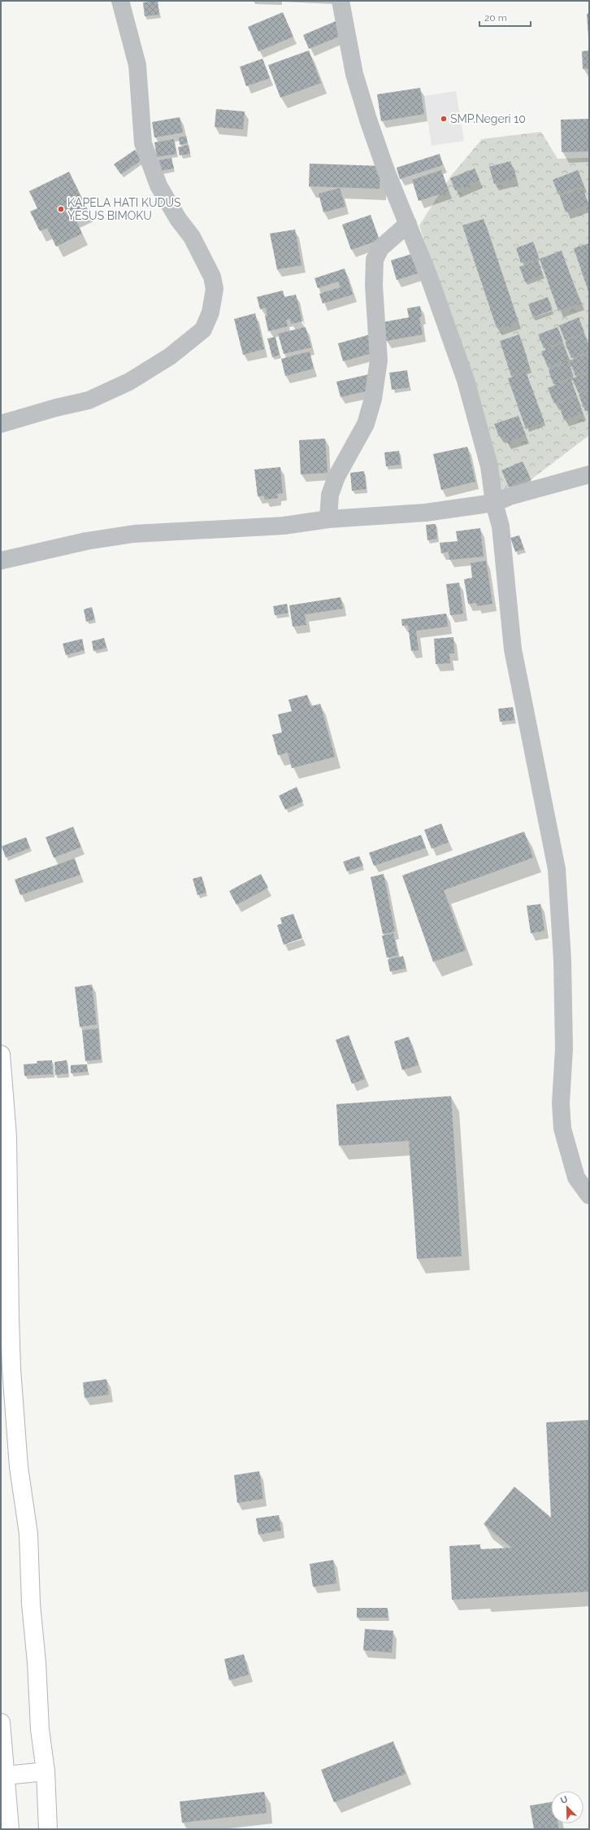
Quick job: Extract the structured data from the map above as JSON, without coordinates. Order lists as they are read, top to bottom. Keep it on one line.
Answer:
{"places":["SMP.Negeri 10","KAPELA HATI KUDUS YESUS BIMOKU"],"scale_bar":"20 m","north":"top left"}
